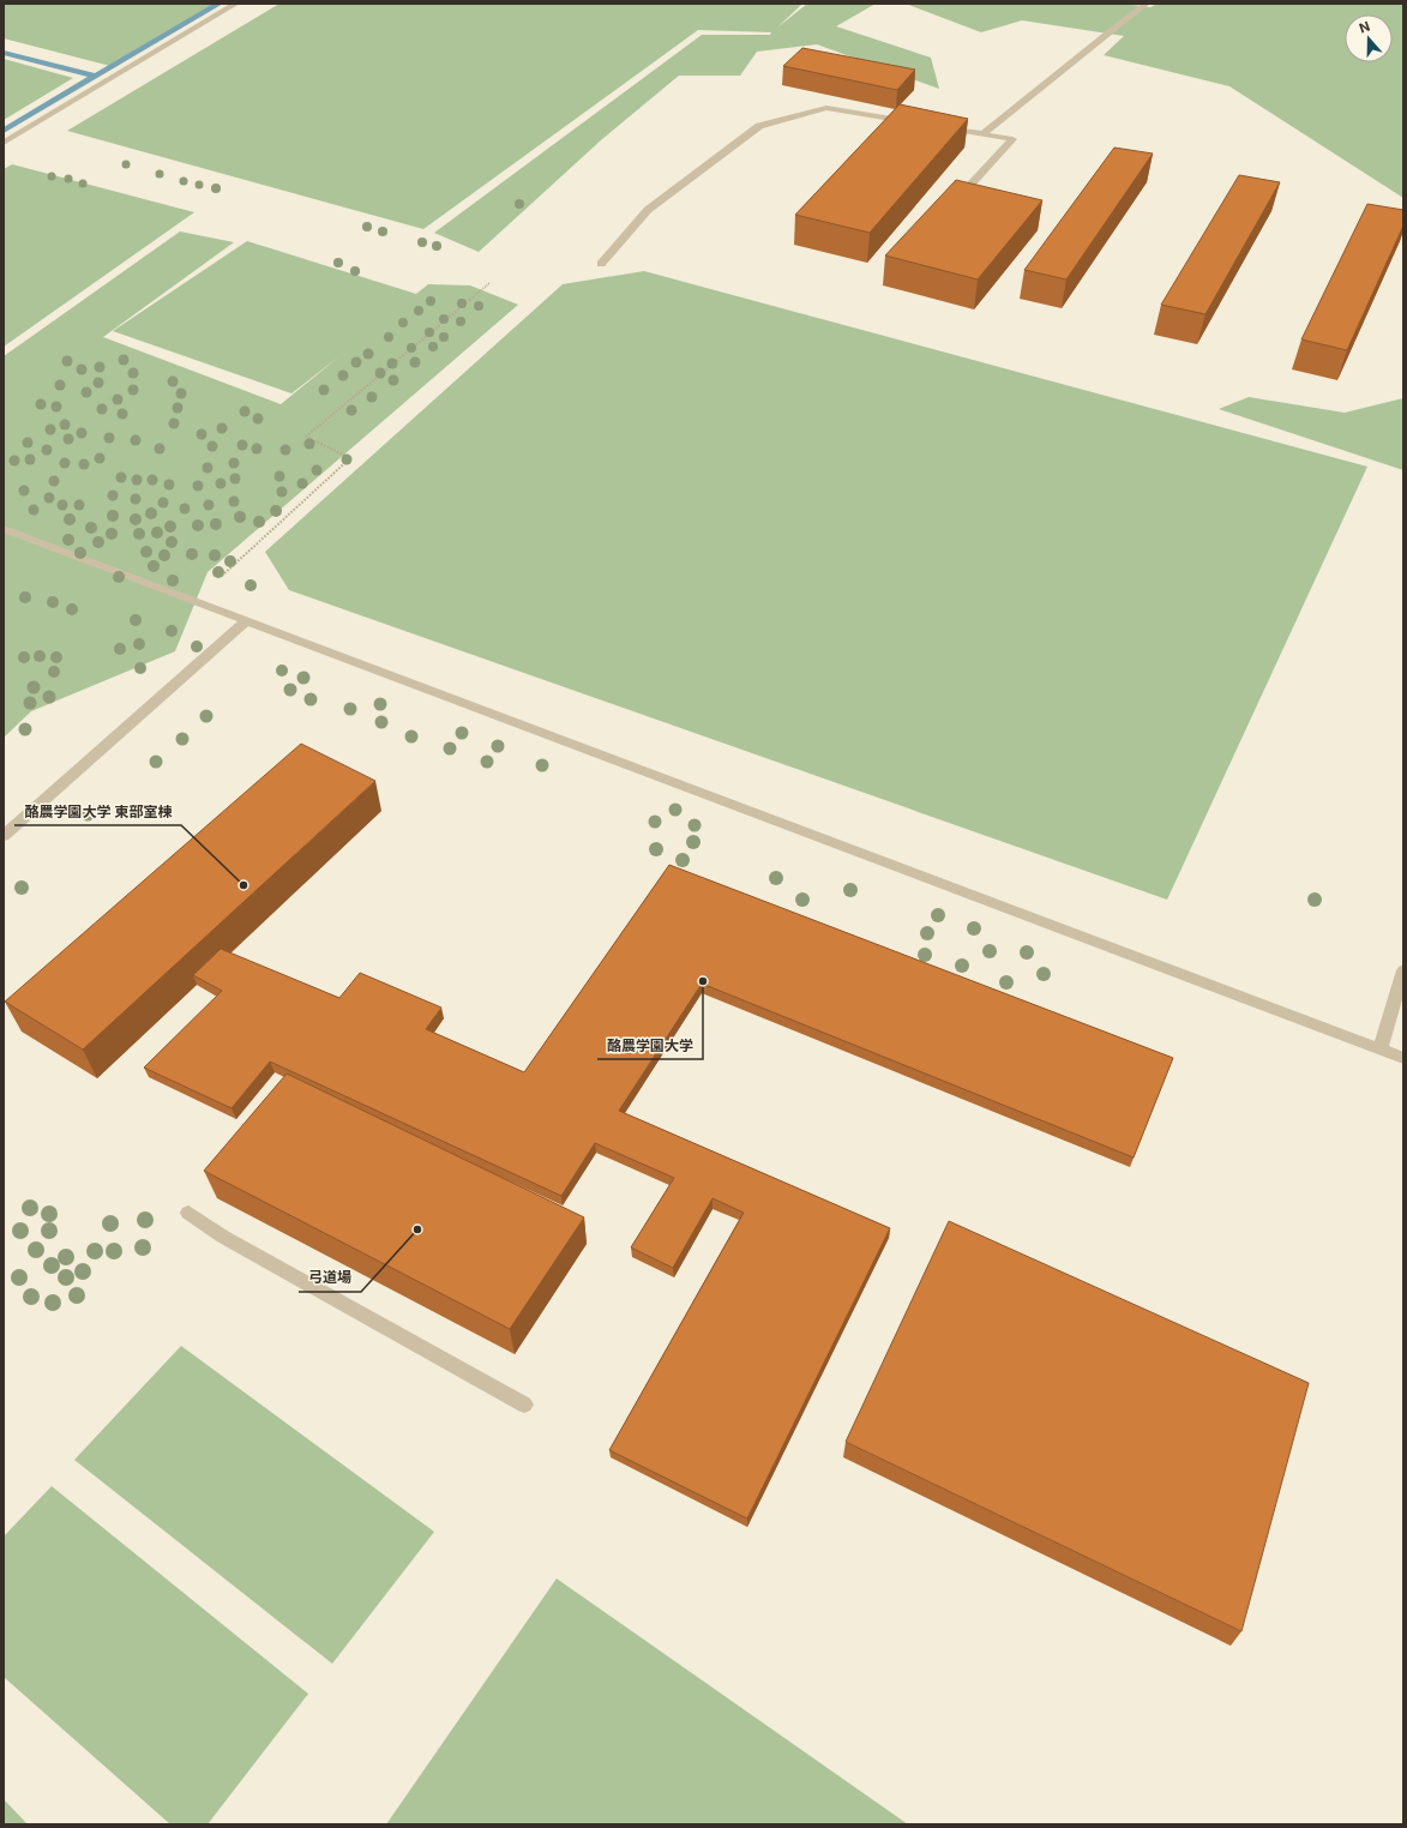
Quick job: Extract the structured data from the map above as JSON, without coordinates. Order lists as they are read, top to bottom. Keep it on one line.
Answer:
{"places":["酪農学園大学 東部室棟","酪農学園大学","弓道場"],"north":"top"}
